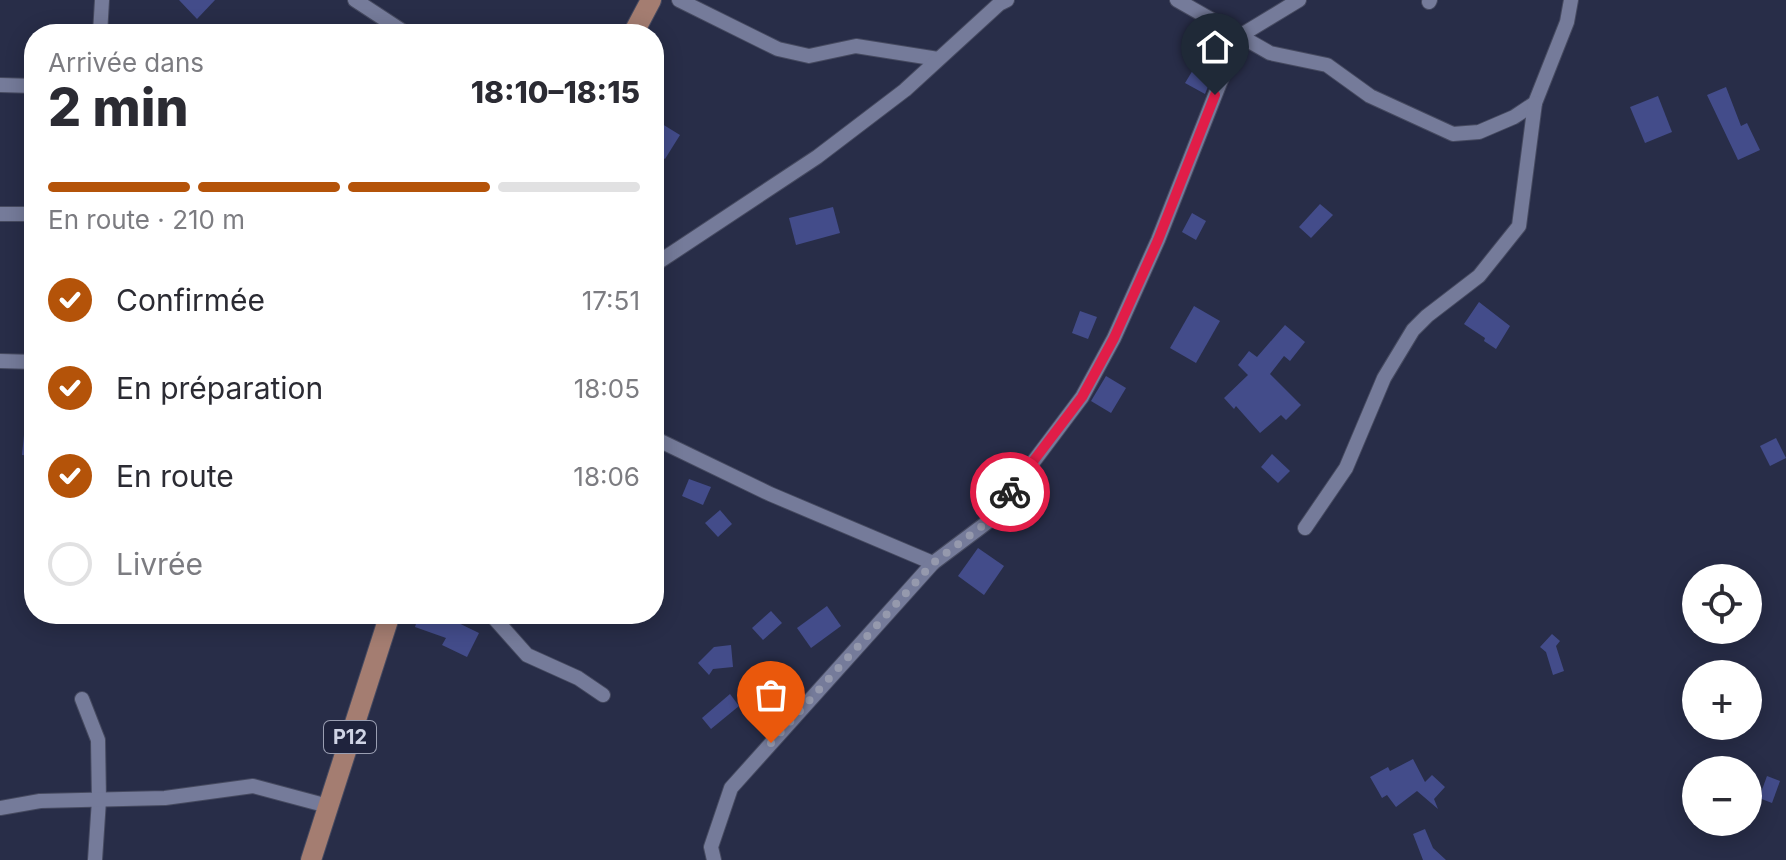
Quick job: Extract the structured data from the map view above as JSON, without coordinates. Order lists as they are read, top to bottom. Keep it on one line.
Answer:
{"streets":{"main road":["P12"]},"page":{"heading":["2 min","Arrivée dans","18:10–18:15"],"bar":"En route · 210 m","list":[["Confirmée","17:51"],["En préparation","18:05"],["En route","18:06"],"Livrée"],"map_buttons":["+","−"]}}
